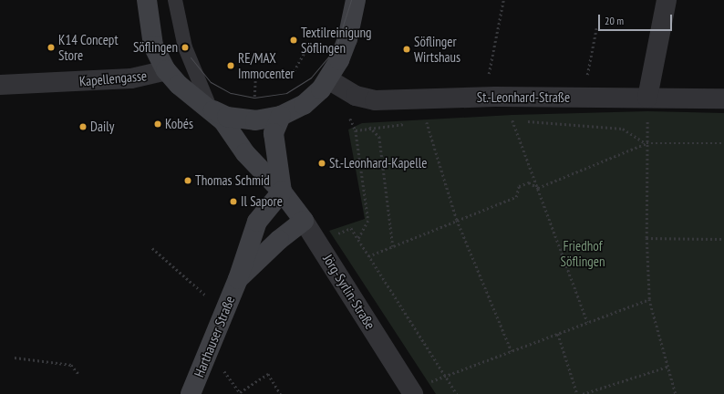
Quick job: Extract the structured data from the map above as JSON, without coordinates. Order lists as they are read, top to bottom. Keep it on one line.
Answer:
{"streets":{"street":["Kapellengasse","St.-Leonhard-Straße","Jörg-Syrlin-Straße","Harthauser Straße"]},"crossings":[["Kapellengasse","St.-Leonhard-Straße"],["Kapellengasse","Jörg-Syrlin-Straße"],["Kapellengasse","Harthauser Straße"],["Jörg-Syrlin-Straße","Harthauser Straße"]],"parks":["Friedhof Söflingen"],"places":["Textilreinigung Söflingen","K14 Concept Store","Söflingen","Söflinger Wirtshaus","RE/MAX Immocenter","Kobés","Daily","St.-Leonhard-Kapelle","Thomas Schmid","Il Sapore"],"scale_bar":"20 m"}
